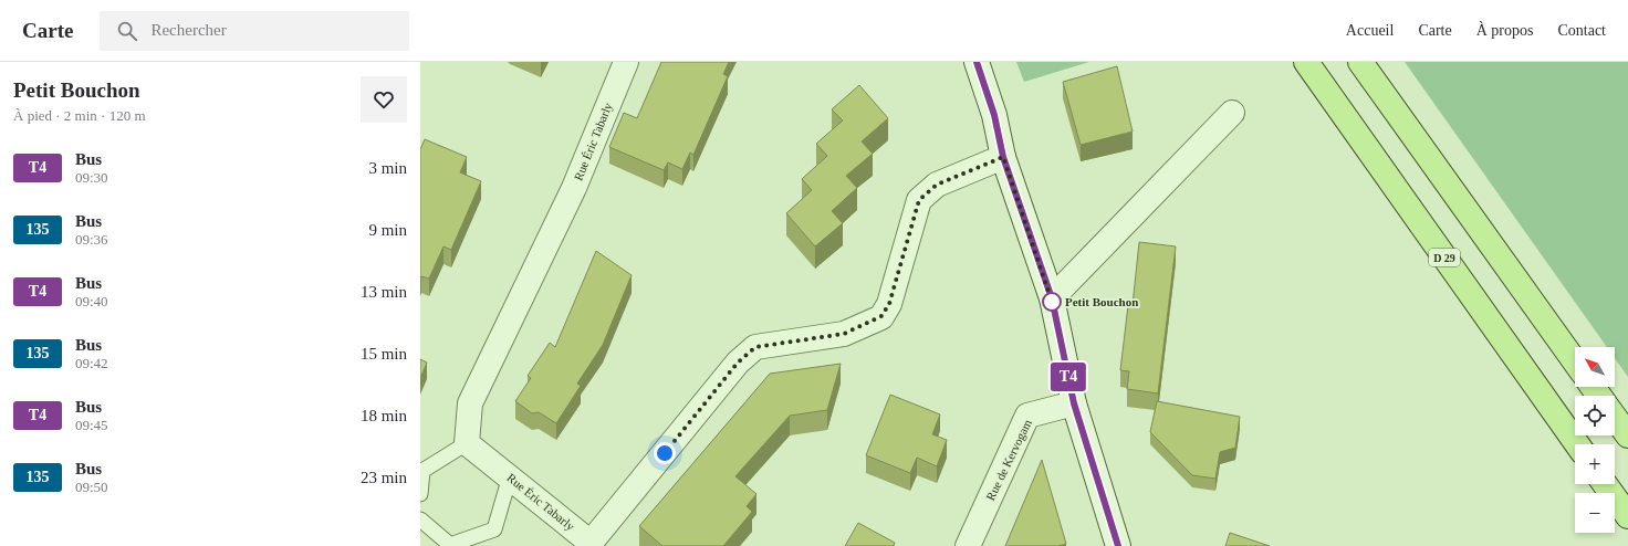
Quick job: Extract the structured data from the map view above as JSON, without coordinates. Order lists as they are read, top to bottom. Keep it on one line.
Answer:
{"streets":{"main road":["D 29"],"street":["Rue Éric Tabarly","Rue de Kervogam"]},"places":["Petit Bouchon"],"lines":["bus line T4"],"north":"top left","page":{"header":"Carte","search":"Rechercher","nav":["Accueil","Carte","À propos","Contact"],"heading":["Petit Bouchon","À pied · 2 min · 120 m"],"on_map":"T4","list":[{"mark":"T4","name":"Bus","note":"09:30","value":"3 min"},{"mark":"135","name":"Bus","note":"09:36","value":"9 min"},{"mark":"T4","name":"Bus","note":"09:40","value":"13 min"},{"mark":"135","name":"Bus","note":"09:42","value":"15 min"},{"mark":"T4","name":"Bus","note":"09:45","value":"18 min"},{"mark":"135","name":"Bus","note":"09:50","value":"23 min"}],"map_buttons":["+","−"]}}
